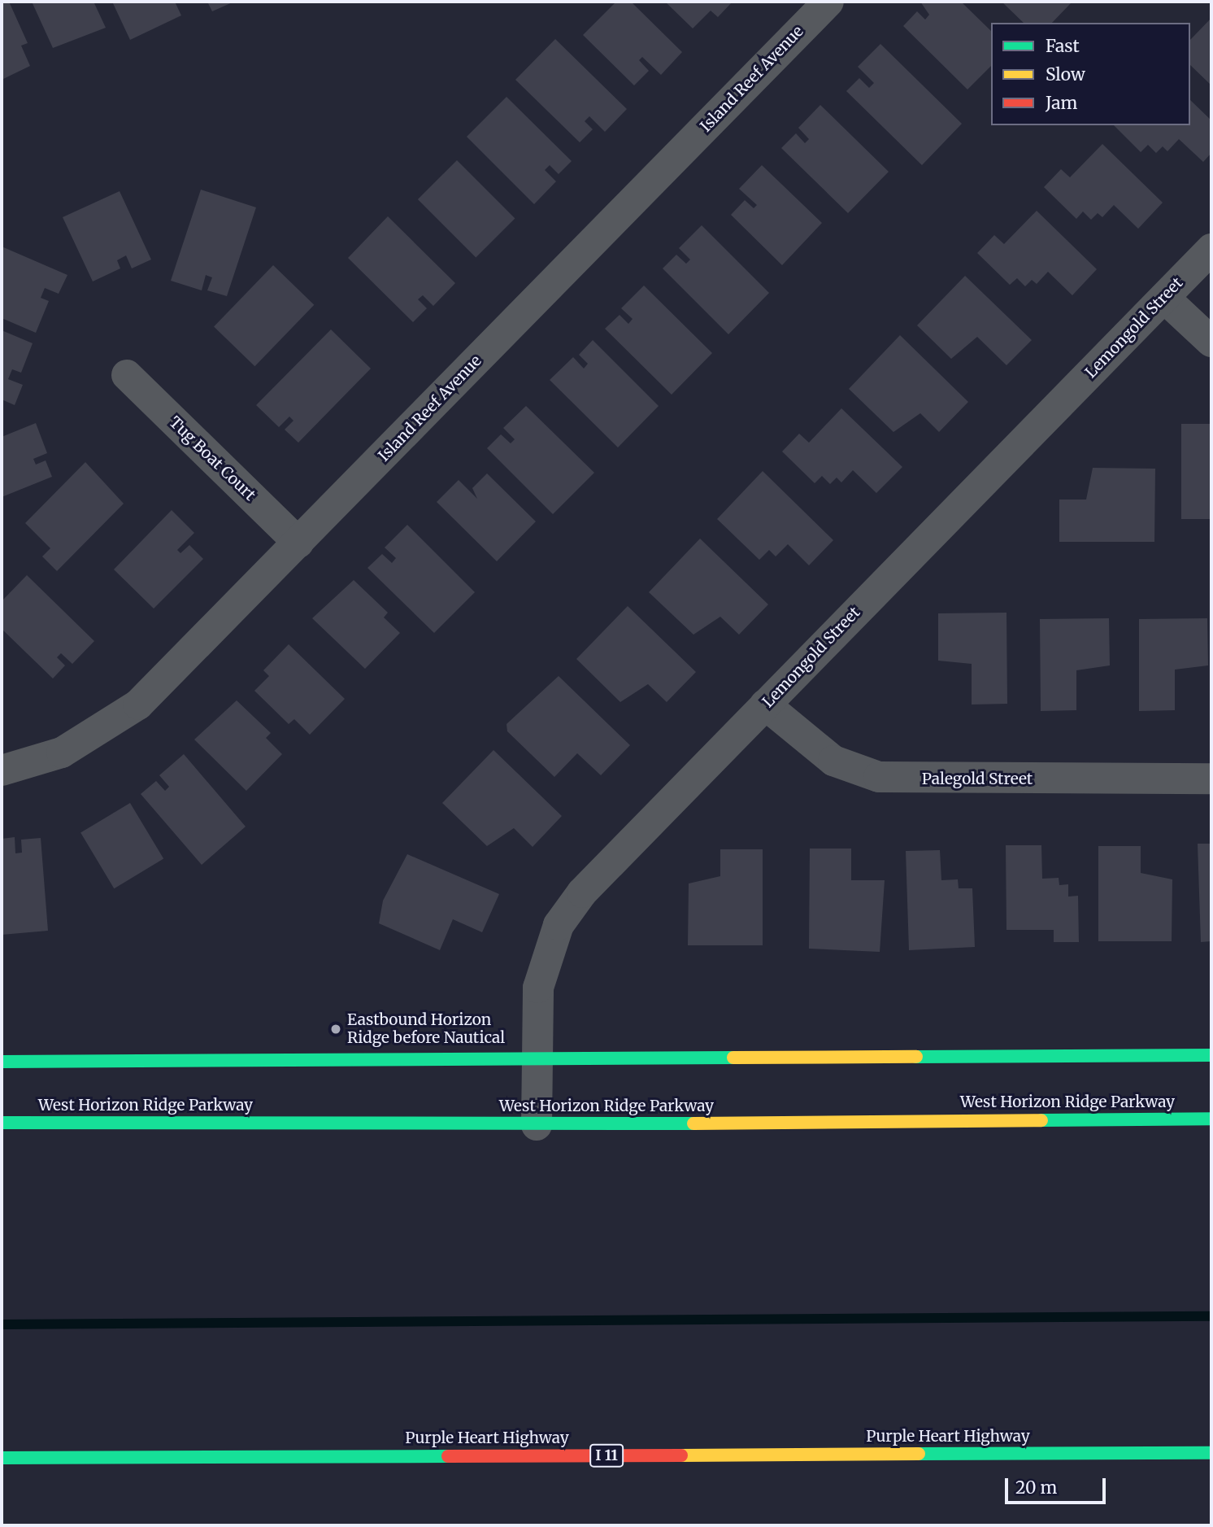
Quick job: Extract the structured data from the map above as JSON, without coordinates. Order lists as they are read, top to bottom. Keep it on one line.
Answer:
{"streets":{"main road":["West Horizon Ridge Parkway","Purple Heart Highway","I 11"],"street":["Island Reef Avenue","Lemongold Street","Tug Boat Court","Palegold Street"]},"crossings":[["Island Reef Avenue","Tug Boat Court"],["Lemongold Street","Palegold Street"],["Lemongold Street","West Horizon Ridge Parkway"]],"places":["Eastbound Horizon Ridge before Nautical"],"legend":["Fast","Slow","Jam"],"scale_bar":"20 m"}
